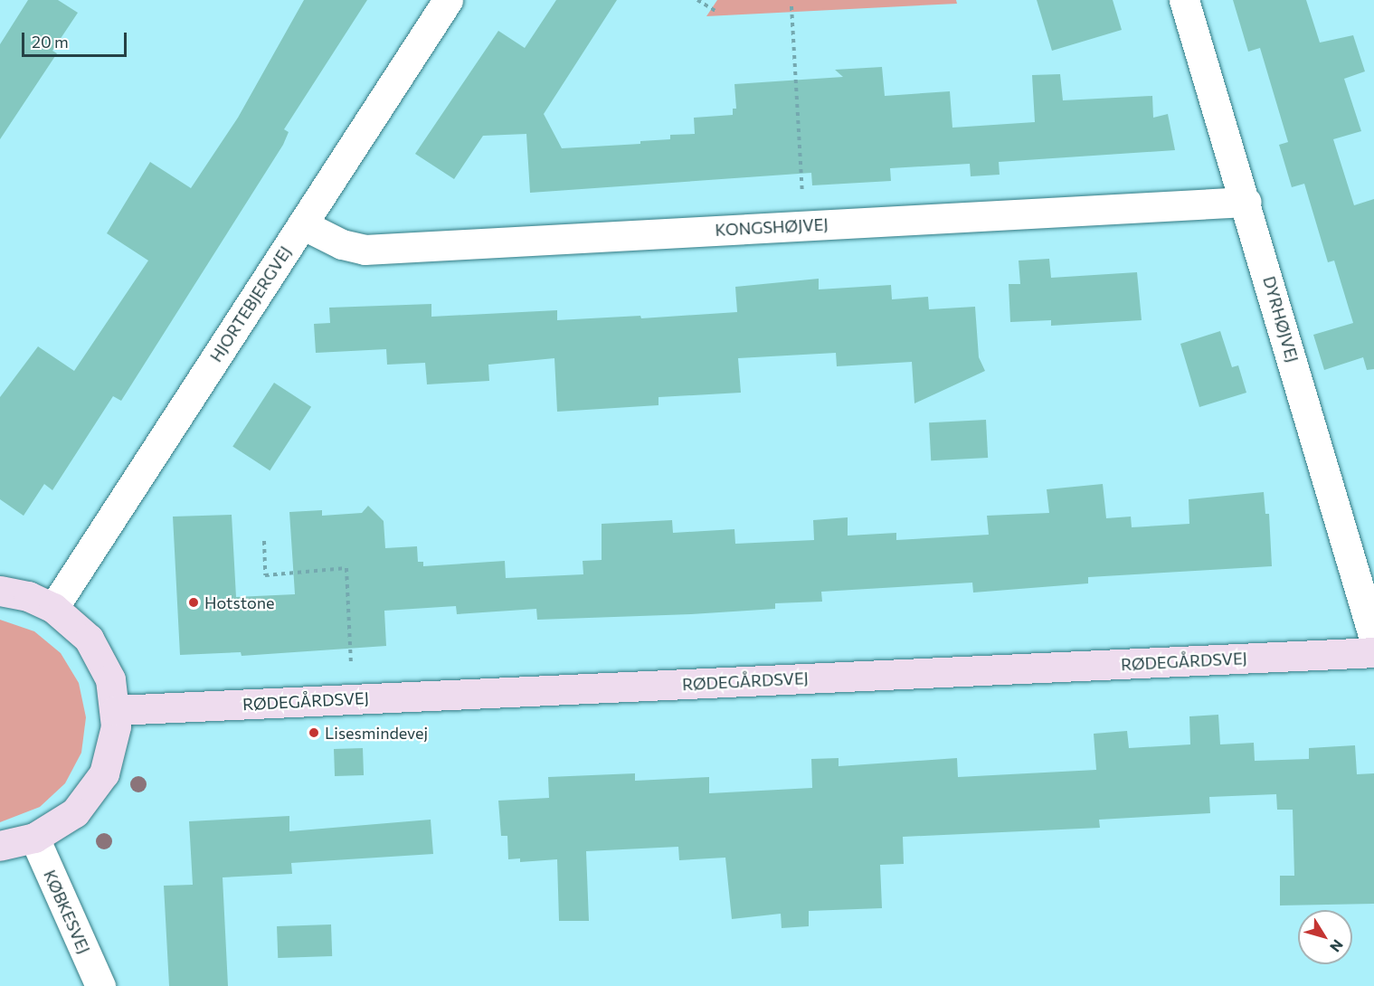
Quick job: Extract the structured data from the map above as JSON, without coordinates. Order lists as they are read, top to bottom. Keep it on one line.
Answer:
{"streets":{"street":["KONGSHØJVEJ","HJORTEBJERGVEJ","DYRHØJVEJ","RØDEGÅRDSVEJ","KØBKESVEJ"]},"crossings":[["KONGSHØJVEJ","HJORTEBJERGVEJ"],["KONGSHØJVEJ","DYRHØJVEJ"]],"places":["Hotstone","Lisesmindevej"],"scale_bar":"20 m","north":"bottom right"}
